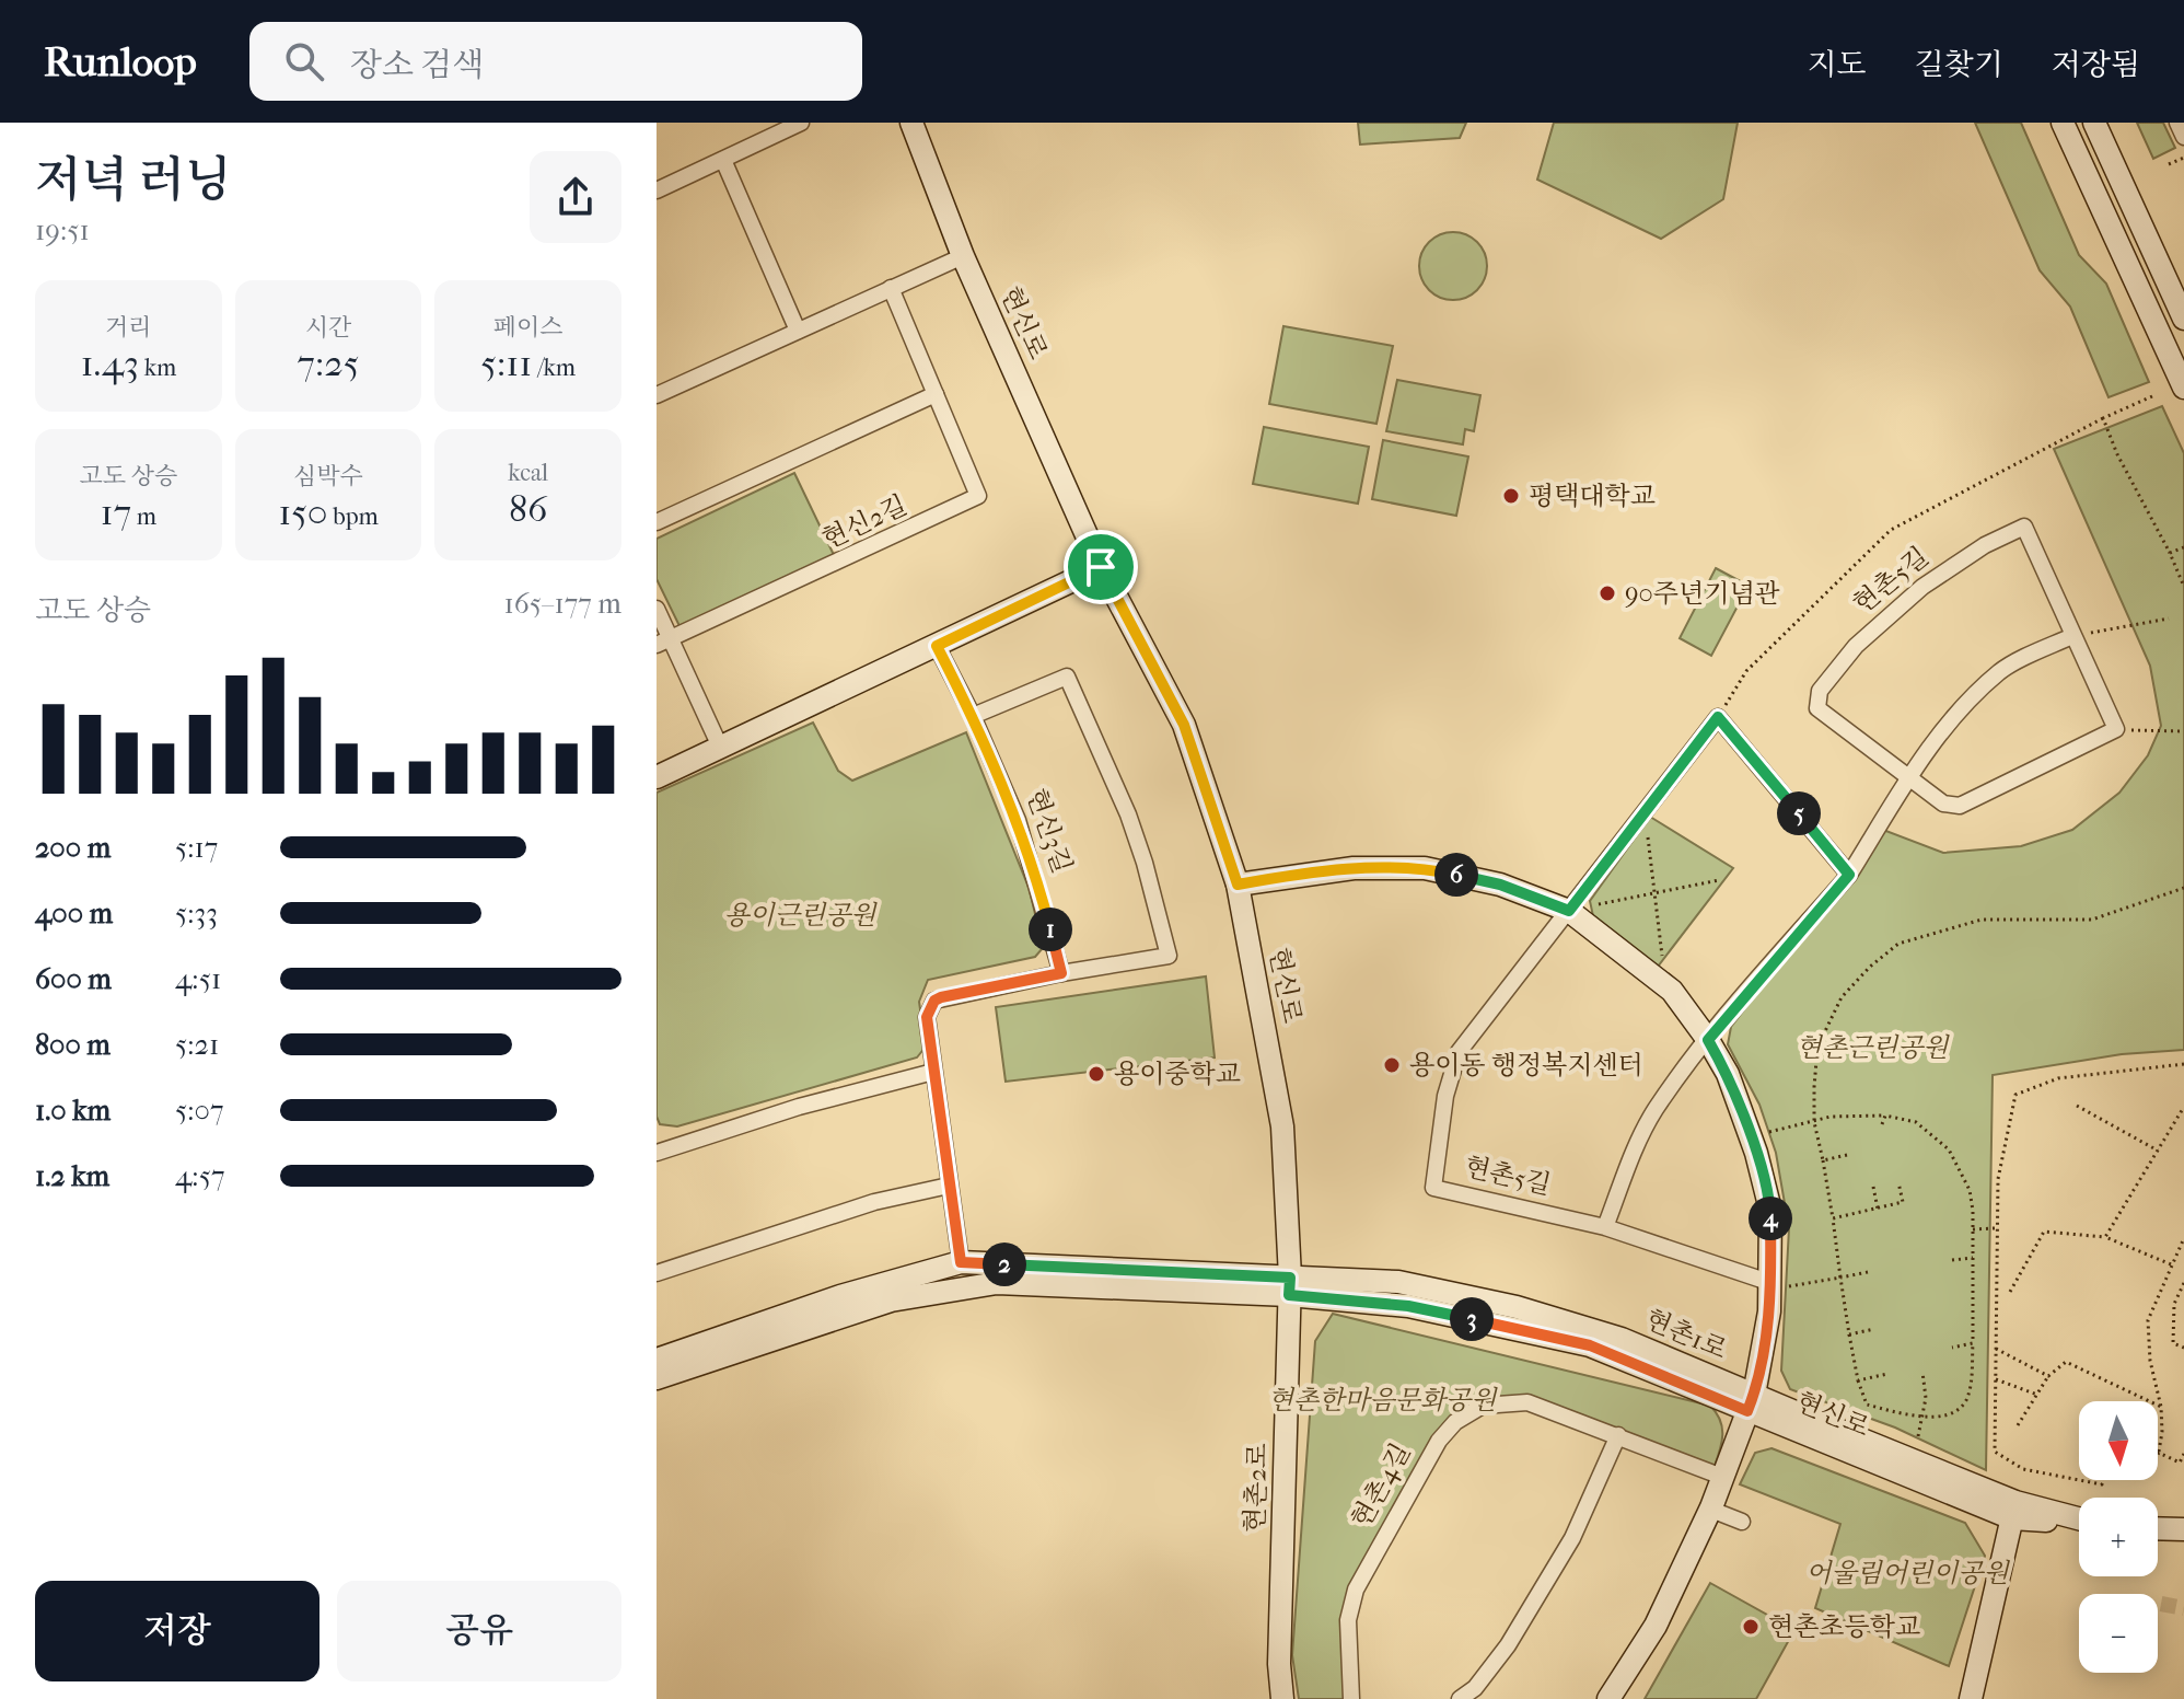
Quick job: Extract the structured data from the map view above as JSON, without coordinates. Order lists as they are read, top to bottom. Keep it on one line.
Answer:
{"streets":{"street":["현신로","현신2길","현촌5길","현신3길","현촌1로","현촌4길","현촌2로"]},"crossings":[["현신로","현촌1로"],["현신로","현촌2로"],["현촌1로","현촌2로"]],"parks":["용이근린공원","현촌근린공원","현촌한마음문화공원","어울림어린이공원"],"places":["평택대학교","90주년기념관","용이동 행정복지센터","용이중학교","현촌초등학교"],"north":"bottom","page":{"header":"Runloop","search":"장소 검색","nav":["지도","길찾기","저장됨"],"heading":["저녁 러닝","19:51"],"stats":[["거리","1.43 km"],["시간","7:25"],["페이스","5:11 /km"],["고도 상승","17 m"],["심박수","150 bpm"],["kcal","86"]],"chart":["고도 상승","165–177 m"],"pins":["5","6","1","4","2","3"],"list":[{"name":"200 m","note":"5:17"},{"name":"400 m","note":"5:33"},{"name":"600 m","note":"4:51"},{"name":"800 m","note":"5:21"},{"name":"1.0 km","note":"5:07"},{"name":"1.2 km","note":"4:57"}],"map_buttons":["+","−"],"buttons":["저장","공유"]}}
